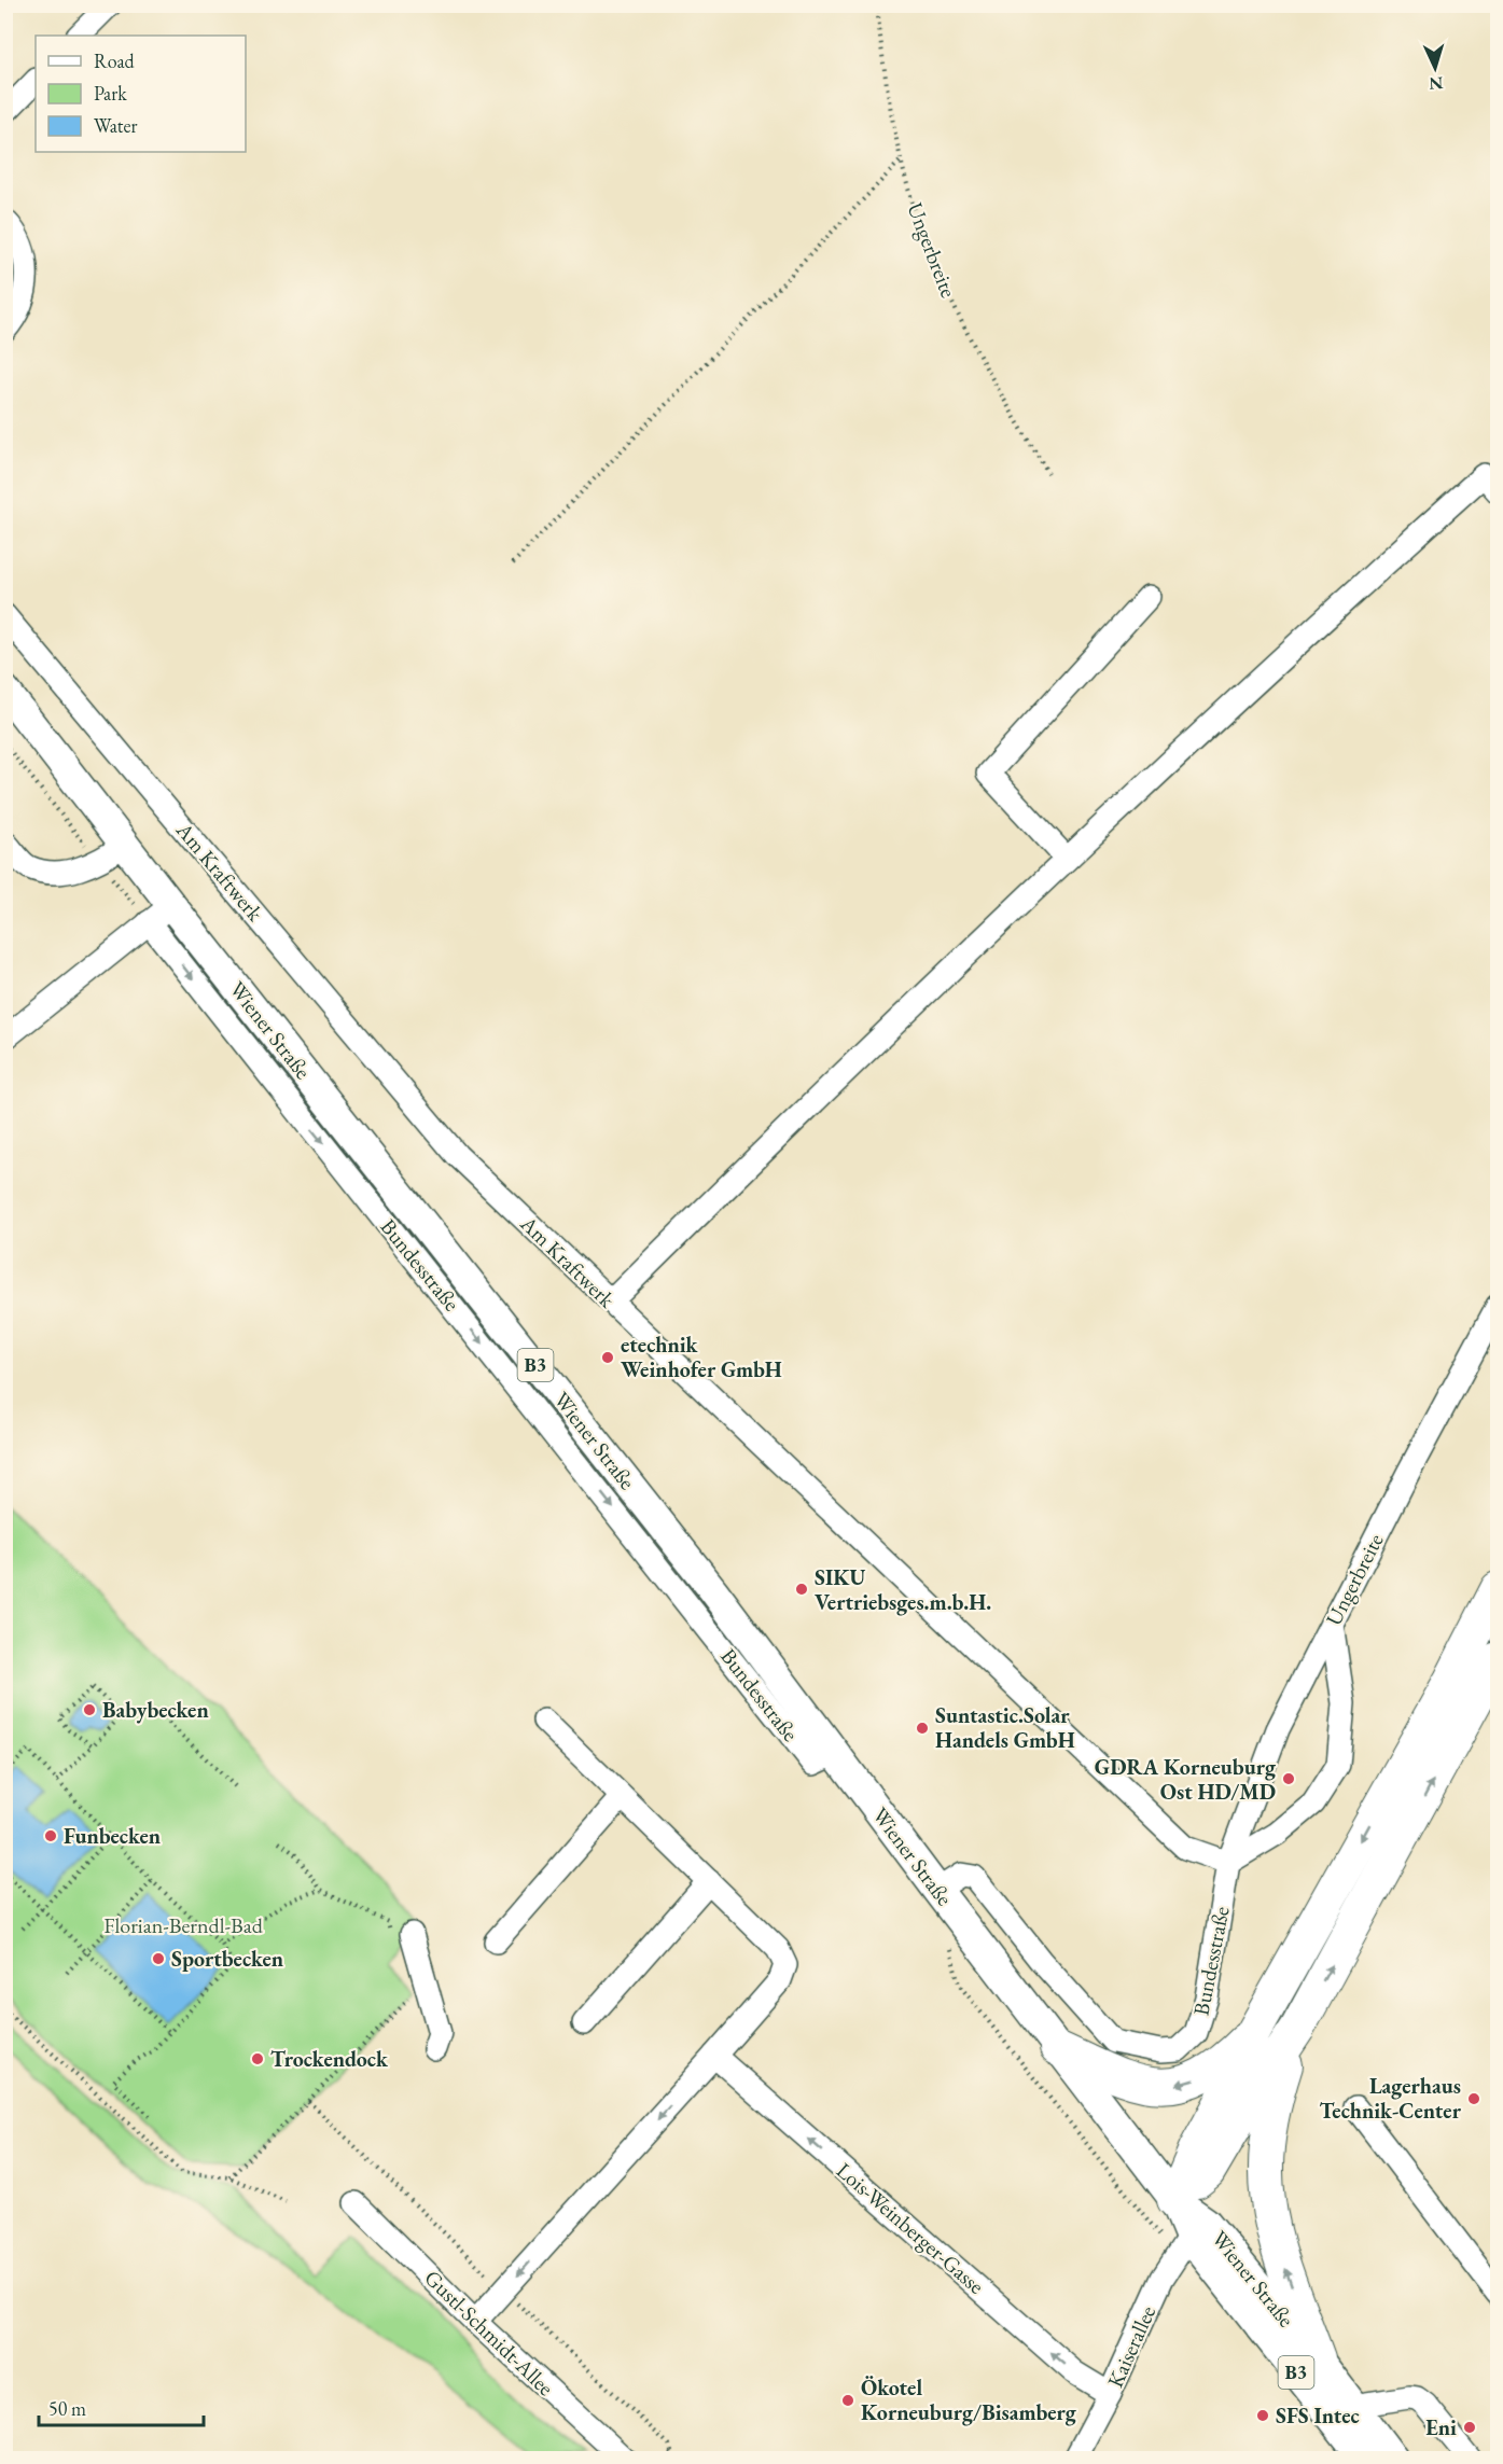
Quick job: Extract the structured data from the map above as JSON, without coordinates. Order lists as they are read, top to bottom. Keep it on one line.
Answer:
{"streets":{"main road":["Wiener Straße","B3"],"street":["Ungerbreite","Am Kraftwerk","Bundesstraße","Lois-Weinberger-Gasse","Gustl-Schmidt-Allee","Kaiserallee"]},"crossings":[["Ungerbreite","Am Kraftwerk"],["Ungerbreite","Bundesstraße"],["Am Kraftwerk","Bundesstraße"],["Wiener Straße","Bundesstraße"],["Wiener Straße","Kaiserallee"],["Lois-Weinberger-Gasse","Kaiserallee"]],"one_way":["Lois-Weinberger-Gasse"],"parks":["Florian-Berndl-Bad"],"places":["etechnik Weinhofer GmbH","SIKU Vertriebsges.m.b.H.","Babybecken","Suntastic.Solar Handels GmbH","GDRA Korneuburg Ost HD/MD","Funbecken","Sportbecken","Trockendock","Lagerhaus Technik-Center","Ökotel Korneuburg/Bisamberg","SFS Intec","Eni"],"legend":["Road","Park","Water"],"scale_bar":"50 m","north":"bottom"}
